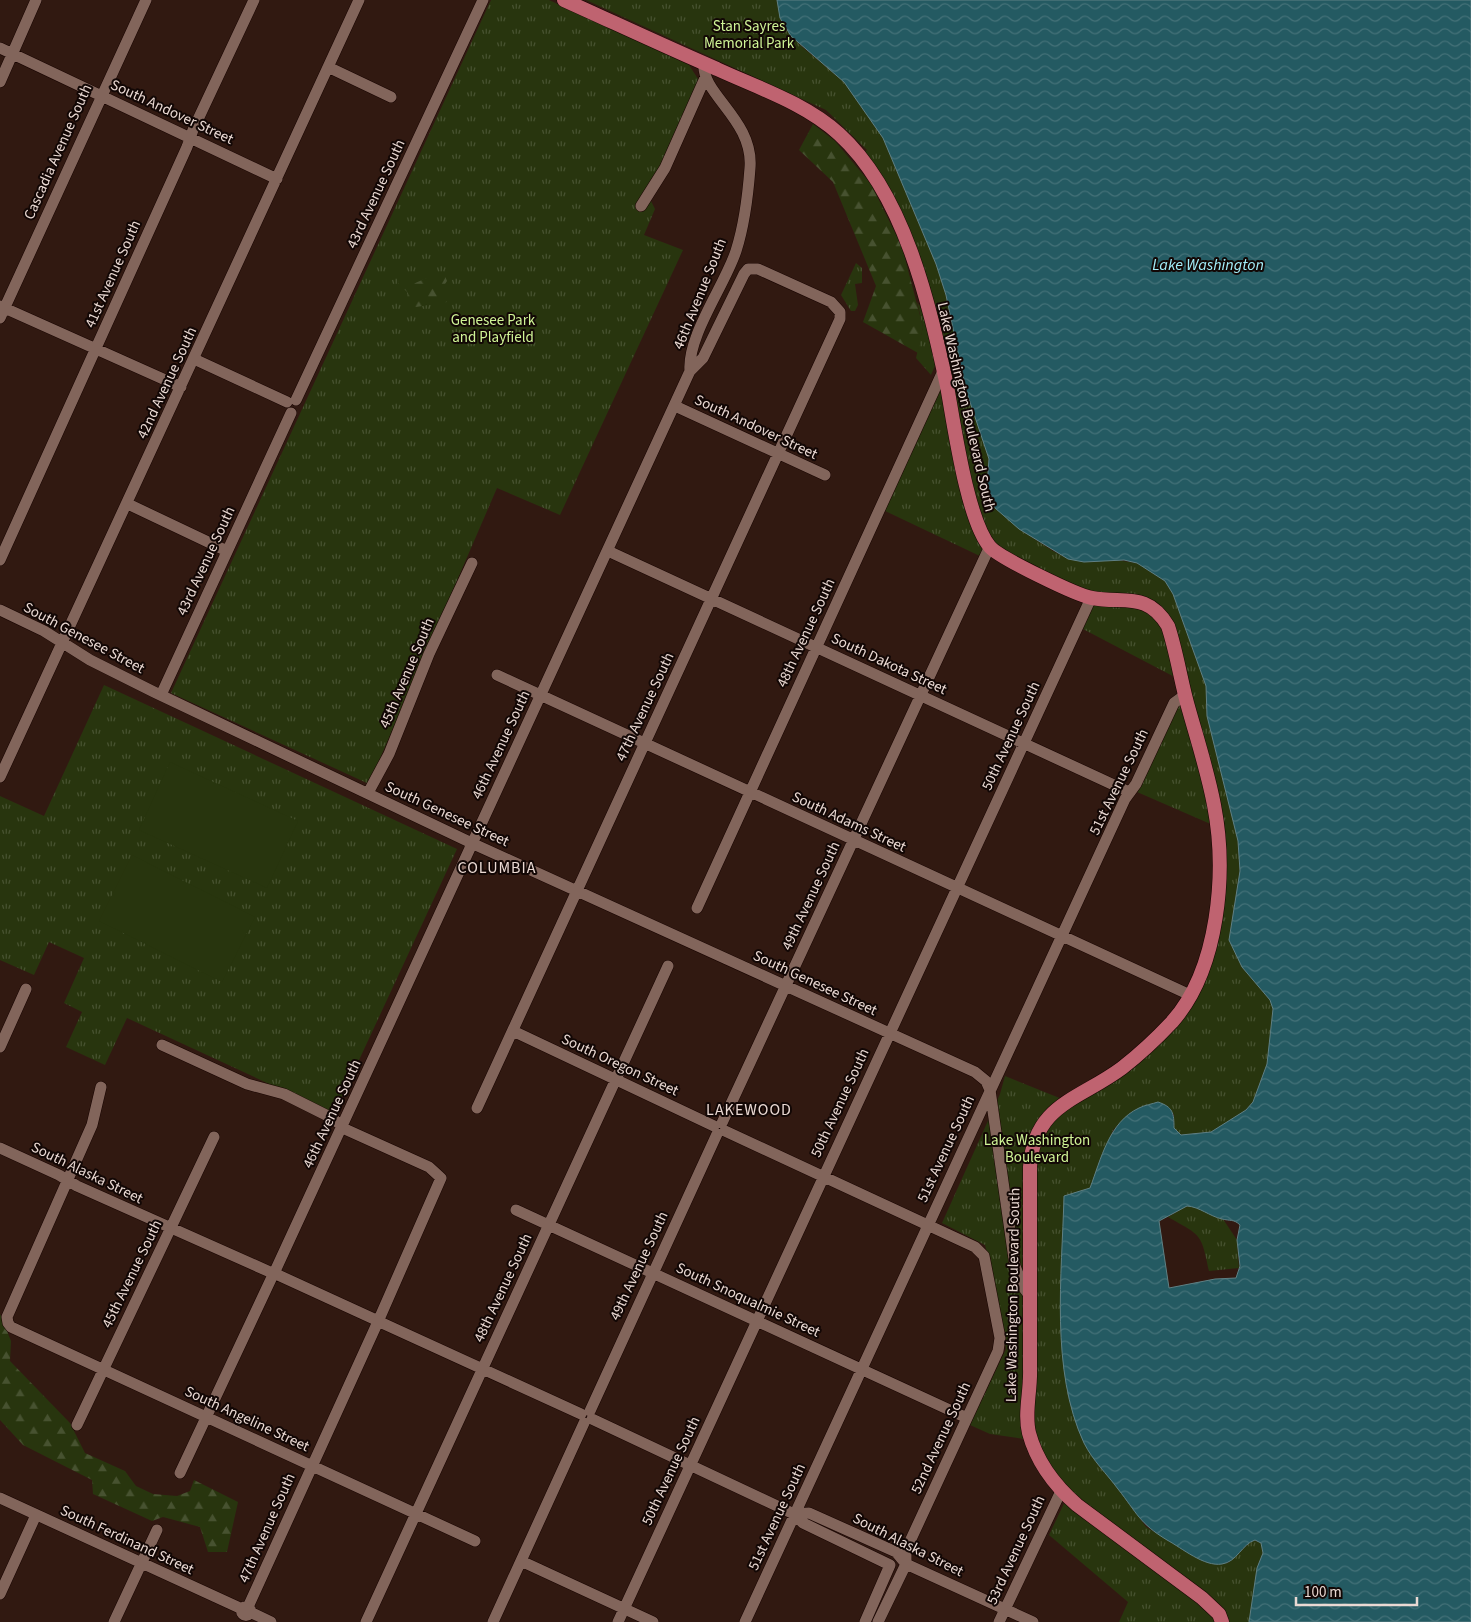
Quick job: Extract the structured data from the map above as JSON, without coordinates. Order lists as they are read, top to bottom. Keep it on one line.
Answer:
{"streets":{"main road":["Lake Washington Boulevard South"],"street":["South Andover Street","Cascadia Avenue South","43rd Avenue South","41st Avenue South","46th Avenue South","42nd Avenue South","48th Avenue South","South Genesee Street","South Dakota Street","45th Avenue South","47th Avenue South","50th Avenue South","51st Avenue South","South Adams Street","49th Avenue South","South Oregon Street","South Alaska Street","South Snoqualmie Street","South Angeline Street","52nd Avenue South","South Ferdinand Street","53rd Avenue South"]},"crossings":[["South Andover Street","Cascadia Avenue South"],["South Andover Street","41st Avenue South"],["South Andover Street","46th Avenue South"],["South Andover Street","42nd Avenue South"],["South Andover Street","47th Avenue South"],["43rd Avenue South","South Genesee Street"],["46th Avenue South","South Genesee Street"],["46th Avenue South","South Dakota Street"],["46th Avenue South","47th Avenue South"],["46th Avenue South","South Adams Street"],["46th Avenue South","South Alaska Street"],["46th Avenue South","South Angeline Street"],["42nd Avenue South","South Genesee Street"],["Lake Washington Boulevard South","48th Avenue South"],["Lake Washington Boulevard South","50th Avenue South"],["Lake Washington Boulevard South","51st Avenue South"],["Lake Washington Boulevard South","South Adams Street"],["Lake Washington Boulevard South","49th Avenue South"],["Lake Washington Boulevard South","53rd Avenue South"],["48th Avenue South","South Dakota Street"],["48th Avenue South","South Adams Street"],["48th Avenue South","South Oregon Street"],["48th Avenue South","South Alaska Street"],["48th Avenue South","South Snoqualmie Street"],["48th Avenue South","South Angeline Street"],["South Genesee Street","45th Avenue South"],["South Genesee Street","47th Avenue South"],["South Genesee Street","50th Avenue South"],["South Genesee Street","51st Avenue South"],["South Genesee Street","49th Avenue South"],["South Dakota Street","47th Avenue South"],["South Dakota Street","50th Avenue South"],["South Dakota Street","51st Avenue South"],["South Dakota Street","49th Avenue South"],["45th Avenue South","South Alaska Street"],["45th Avenue South","South Angeline Street"],["47th Avenue South","South Adams Street"],["47th Avenue South","South Oregon Street"],["47th Avenue South","South Alaska Street"],["47th Avenue South","South Angeline Street"],["47th Avenue South","South Ferdinand Street"],["50th Avenue South","South Adams Street"],["50th Avenue South","South Oregon Street"],["50th Avenue South","South Alaska Street"],["50th Avenue South","South Snoqualmie Street"],["51st Avenue South","South Adams Street"],["51st Avenue South","South Oregon Street"],["51st Avenue South","South Alaska Street"],["51st Avenue South","South Snoqualmie Street"],["South Adams Street","49th Avenue South"],["49th Avenue South","South Oregon Street"],["49th Avenue South","South Alaska Street"],["49th Avenue South","South Snoqualmie Street"],["South Oregon Street","52nd Avenue South"],["South Alaska Street","South Angeline Street"],["South Alaska Street","52nd Avenue South"],["South Alaska Street","53rd Avenue South"],["South Snoqualmie Street","52nd Avenue South"]],"districts":["COLUMBIA","LAKEWOOD"],"water":["Lake Washington"],"parks":["Stan Sayres Memorial Park","Genesee Park and Playfield","Lake Washington Boulevard"],"scale_bar":"100 m"}
